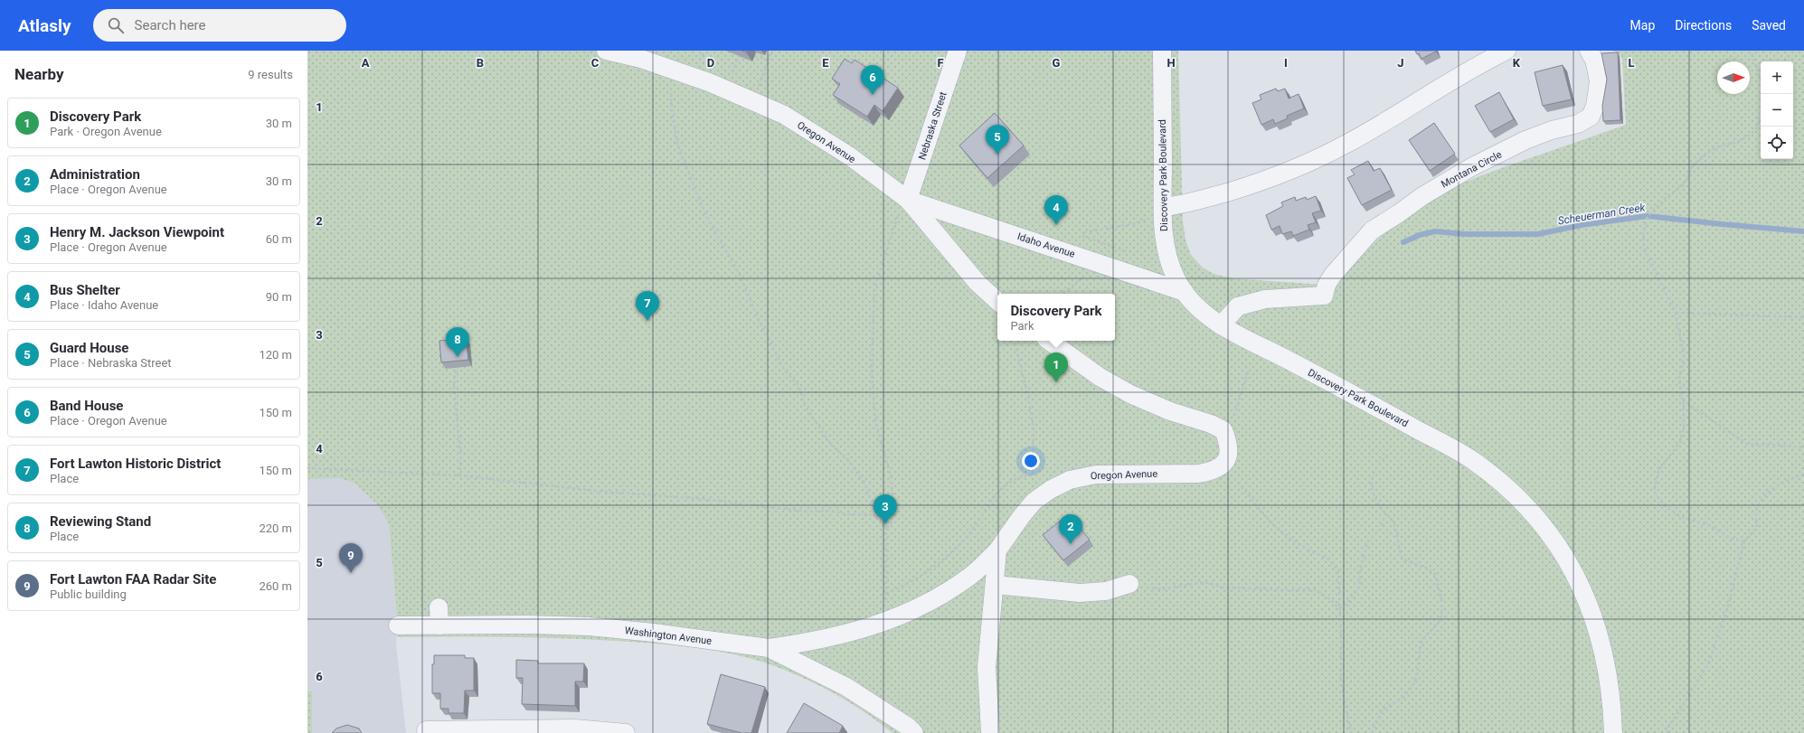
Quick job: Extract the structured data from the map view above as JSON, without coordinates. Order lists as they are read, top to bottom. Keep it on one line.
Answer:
{"streets":{"street":["Nebraska Street","Oregon Avenue","Montana Circle","Discovery Park Boulevard","Idaho Avenue","Washington Avenue"]},"crossings":[["Nebraska Street","Oregon Avenue"],["Nebraska Street","Idaho Avenue"],["Oregon Avenue","Idaho Avenue"],["Oregon Avenue","Washington Avenue"],["Montana Circle","Discovery Park Boulevard"],["Discovery Park Boulevard","Idaho Avenue"]],"water":["Scheuerman Creek"],"north":"right","page":{"header":"Atlasly","search":"Search here","nav":["Map","Directions","Saved"],"heading":["Nearby","9 results"],"map_buttons":["+","−"],"pins":["6","5","4","7","8","1","3","2","9"],"list":[{"mark":"1","name":"Discovery Park","note":"Park · Oregon Avenue","value":"30 m"},{"mark":"2","name":"Administration","note":"Place · Oregon Avenue","value":"30 m"},{"mark":"3","name":"Henry M. Jackson Viewpoint","note":"Place · Oregon Avenue","value":"60 m"},{"mark":"4","name":"Bus Shelter","note":"Place · Idaho Avenue","value":"90 m"},{"mark":"5","name":"Guard House","note":"Place · Nebraska Street","value":"120 m"},{"mark":"6","name":"Band House","note":"Place · Oregon Avenue","value":"150 m"},{"mark":"7","name":"Fort Lawton Historic District","note":"Place","value":"150 m"},{"mark":"8","name":"Reviewing Stand","note":"Place","value":"220 m"},{"mark":"9","name":"Fort Lawton FAA Radar Site","note":"Public building","value":"260 m"}],"popup":["Discovery Park","Park"]},"grid":{"columns":["A","B","C","D","E","F","G","H","I","J","K","L"],"rows":["1","2","3","4","5","6"]}}
